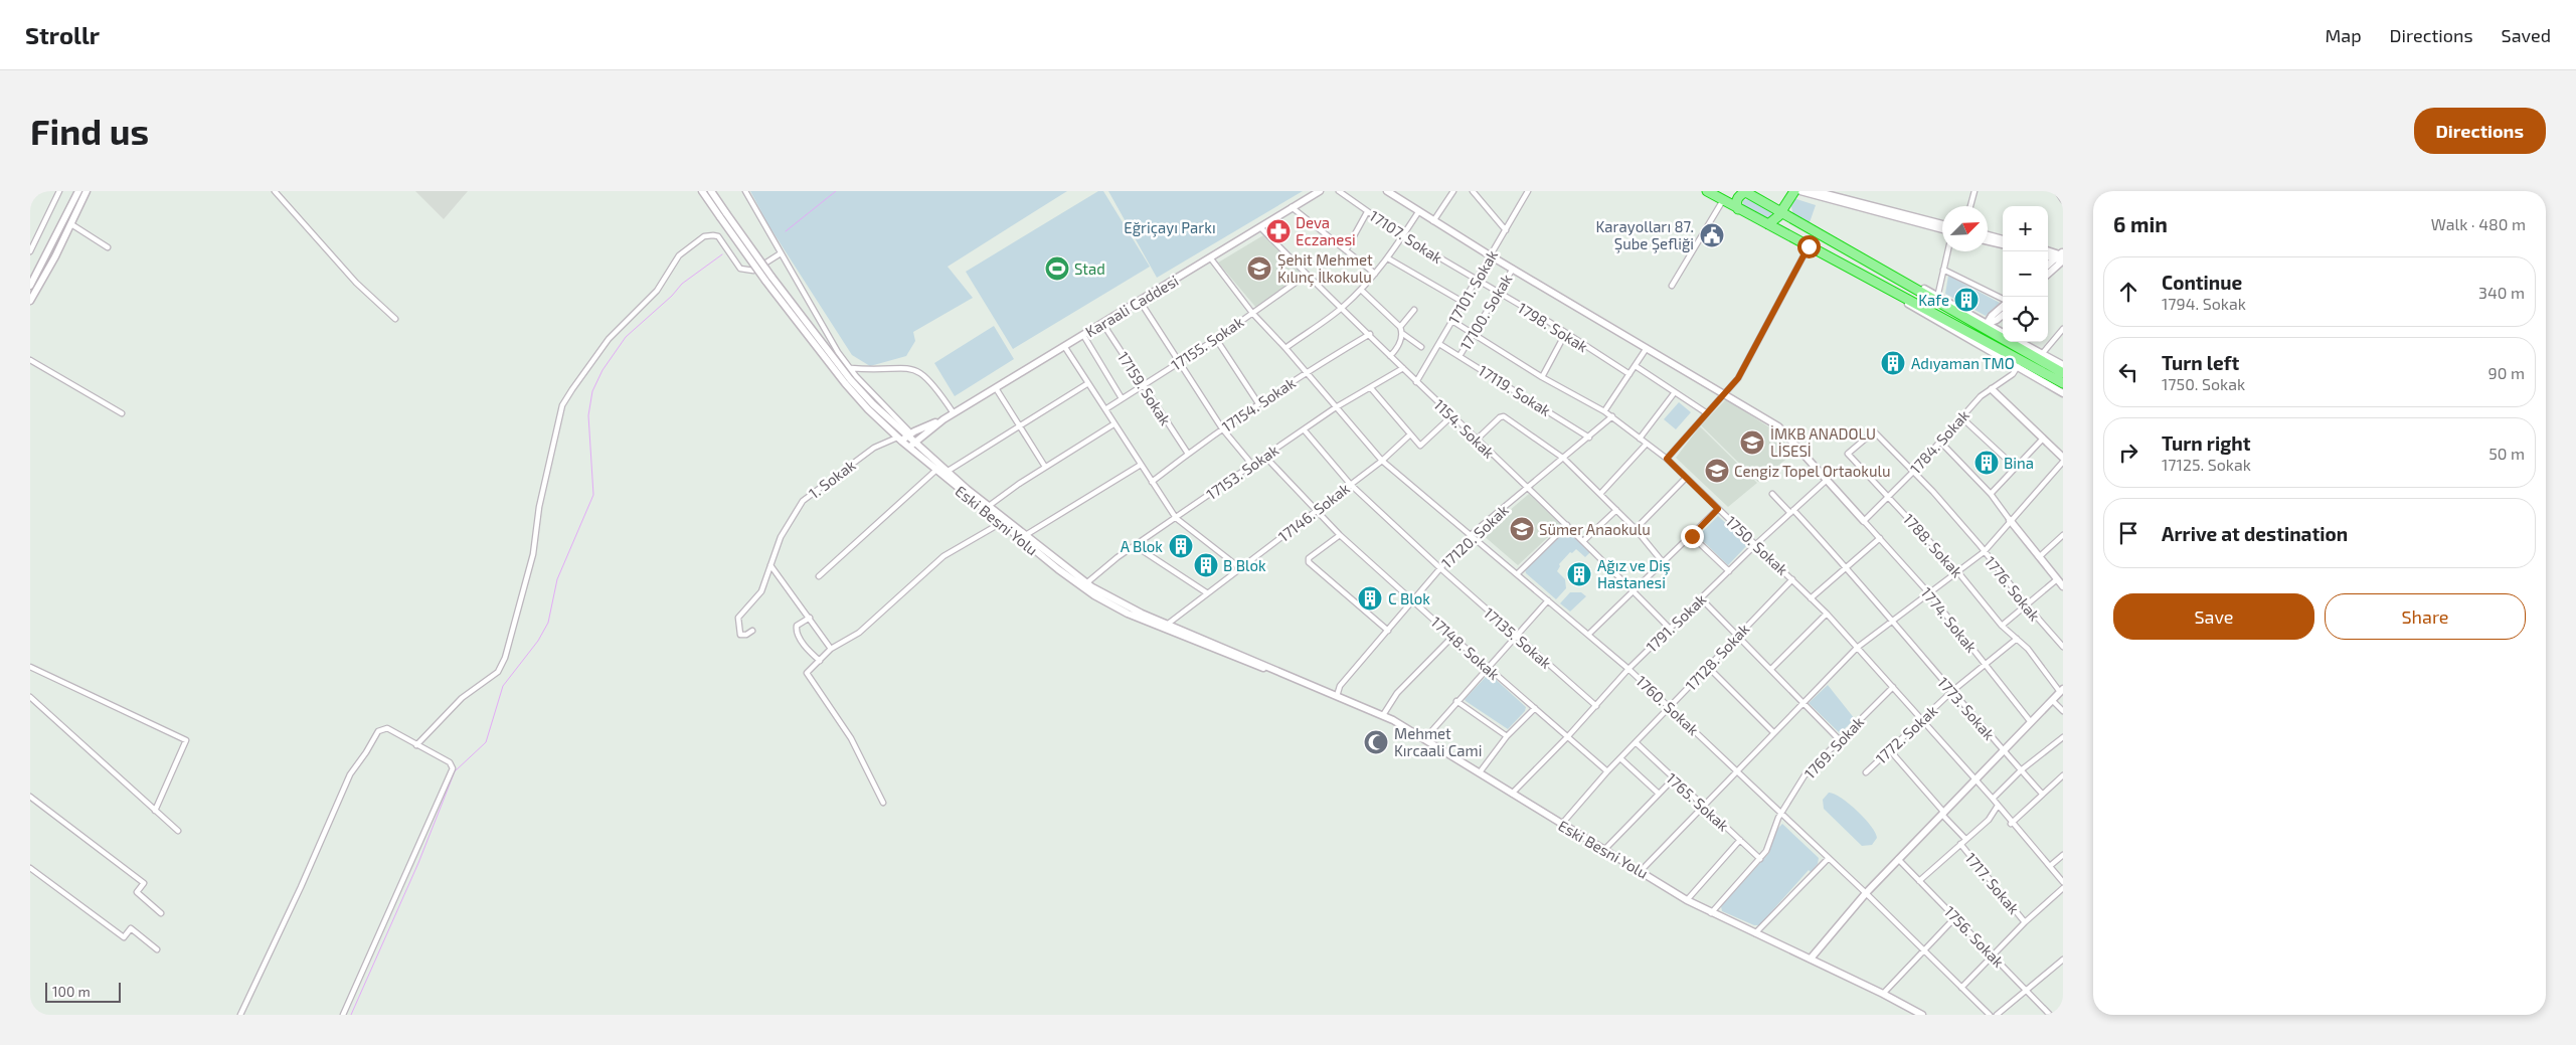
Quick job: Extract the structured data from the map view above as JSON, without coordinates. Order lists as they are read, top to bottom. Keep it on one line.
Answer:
{"streets":{"main road":["Karaali Caddesi","Eski Besni Yolu"],"street":["17107. Sokak","17101. Sokak","17100. Sokak","1798. Sokak","17155. Sokak","17159. Sokak","17119. Sokak","17154. Sokak","1154. Sokak","1784. Sokak","17153. Sokak","1. Sokak","17146. Sokak","17120. Sokak","1750. Sokak","1788. Sokak","1776. Sokak","1774. Sokak","1791. Sokak","17135. Sokak","17148. Sokak","17128. Sokak","1760. Sokak","1773. Sokak","1772. Sokak","1769. Sokak","1765. Sokak","1717. Sokak","1756. Sokak"]},"crossings":[["17107. Sokak","17101. Sokak"],["17107. Sokak","1798. Sokak"],["17101. Sokak","1798. Sokak"],["17101. Sokak","17119. Sokak"],["17101. Sokak","1154. Sokak"],["17101. Sokak","1750. Sokak"],["Karaali Caddesi","17159. Sokak"],["Karaali Caddesi","1154. Sokak"],["Karaali Caddesi","1760. Sokak"],["17100. Sokak","1798. Sokak"],["17100. Sokak","17119. Sokak"],["17100. Sokak","1750. Sokak"],["17155. Sokak","17159. Sokak"],["17155. Sokak","1154. Sokak"],["17155. Sokak","1760. Sokak"],["17159. Sokak","17154. Sokak"],["17119. Sokak","17120. Sokak"],["17154. Sokak","1154. Sokak"],["17154. Sokak","1760. Sokak"],["1154. Sokak","17153. Sokak"],["1154. Sokak","17120. Sokak"],["1154. Sokak","1791. Sokak"],["1784. Sokak","1788. Sokak"],["1784. Sokak","1776. Sokak"],["1784. Sokak","1774. Sokak"],["17153. Sokak","Eski Besni Yolu"],["17153. Sokak","17135. Sokak"],["17153. Sokak","17148. Sokak"],["17153. Sokak","1760. Sokak"],["1. Sokak","Eski Besni Yolu"],["17146. Sokak","Eski Besni Yolu"],["17146. Sokak","17135. Sokak"],["17146. Sokak","17148. Sokak"],["17146. Sokak","1760. Sokak"],["Eski Besni Yolu","17120. Sokak"],["Eski Besni Yolu","1791. Sokak"],["Eski Besni Yolu","17128. Sokak"],["Eski Besni Yolu","1769. Sokak"],["17120. Sokak","1750. Sokak"],["17120. Sokak","17135. Sokak"],["17120. Sokak","17148. Sokak"],["17120. Sokak","1760. Sokak"],["1750. Sokak","1791. Sokak"],["1750. Sokak","17128. Sokak"],["1750. Sokak","1772. Sokak"],["1750. Sokak","1769. Sokak"],["1788. Sokak","1776. Sokak"],["1788. Sokak","1772. Sokak"],["1774. Sokak","1772. Sokak"],["1791. Sokak","17135. Sokak"],["1791. Sokak","17148. Sokak"],["1791. Sokak","1760. Sokak"],["1791. Sokak","1773. Sokak"],["17148. Sokak","17128. Sokak"],["17128. Sokak","1760. Sokak"],["17128. Sokak","1765. Sokak"],["1760. Sokak","1769. Sokak"],["1773. Sokak","1772. Sokak"],["1769. Sokak","1765. Sokak"]],"parks":["Eğriçayı Parkı"],"places":{"pharmacy":["Deva Eczanesi"],"public building":["Karayolları 87. Şube Şefliği"],"sports":["Stad"],"school or university":["Şehit Mehmet Kılınç İlkokulu","İMKB ANADOLU LİSESİ","Cengiz Topel Ortaokulu","Sümer Anaokulu"],"building":["Kafe","Adıyaman TMO","Bina","A Blok","B Blok","Ağız ve Diş Hastanesi","C Blok"],"mosque":["Mehmet Kırcaali Cami"]},"scale_bar":"100 m","north":"top right","page":{"header":"Strollr","nav":["Map","Directions","Saved"],"buttons":["Directions",["Save","Share"]],"title":"Find us","heading":["6 min","Walk · 480 m"],"map_buttons":["+","−"],"list":[["Continue","1794. Sokak","340 m"],["Turn left","1750. Sokak","90 m"],["Turn right","17125. Sokak","50 m"],"Arrive at destination"],"scale":"100 m"}}
